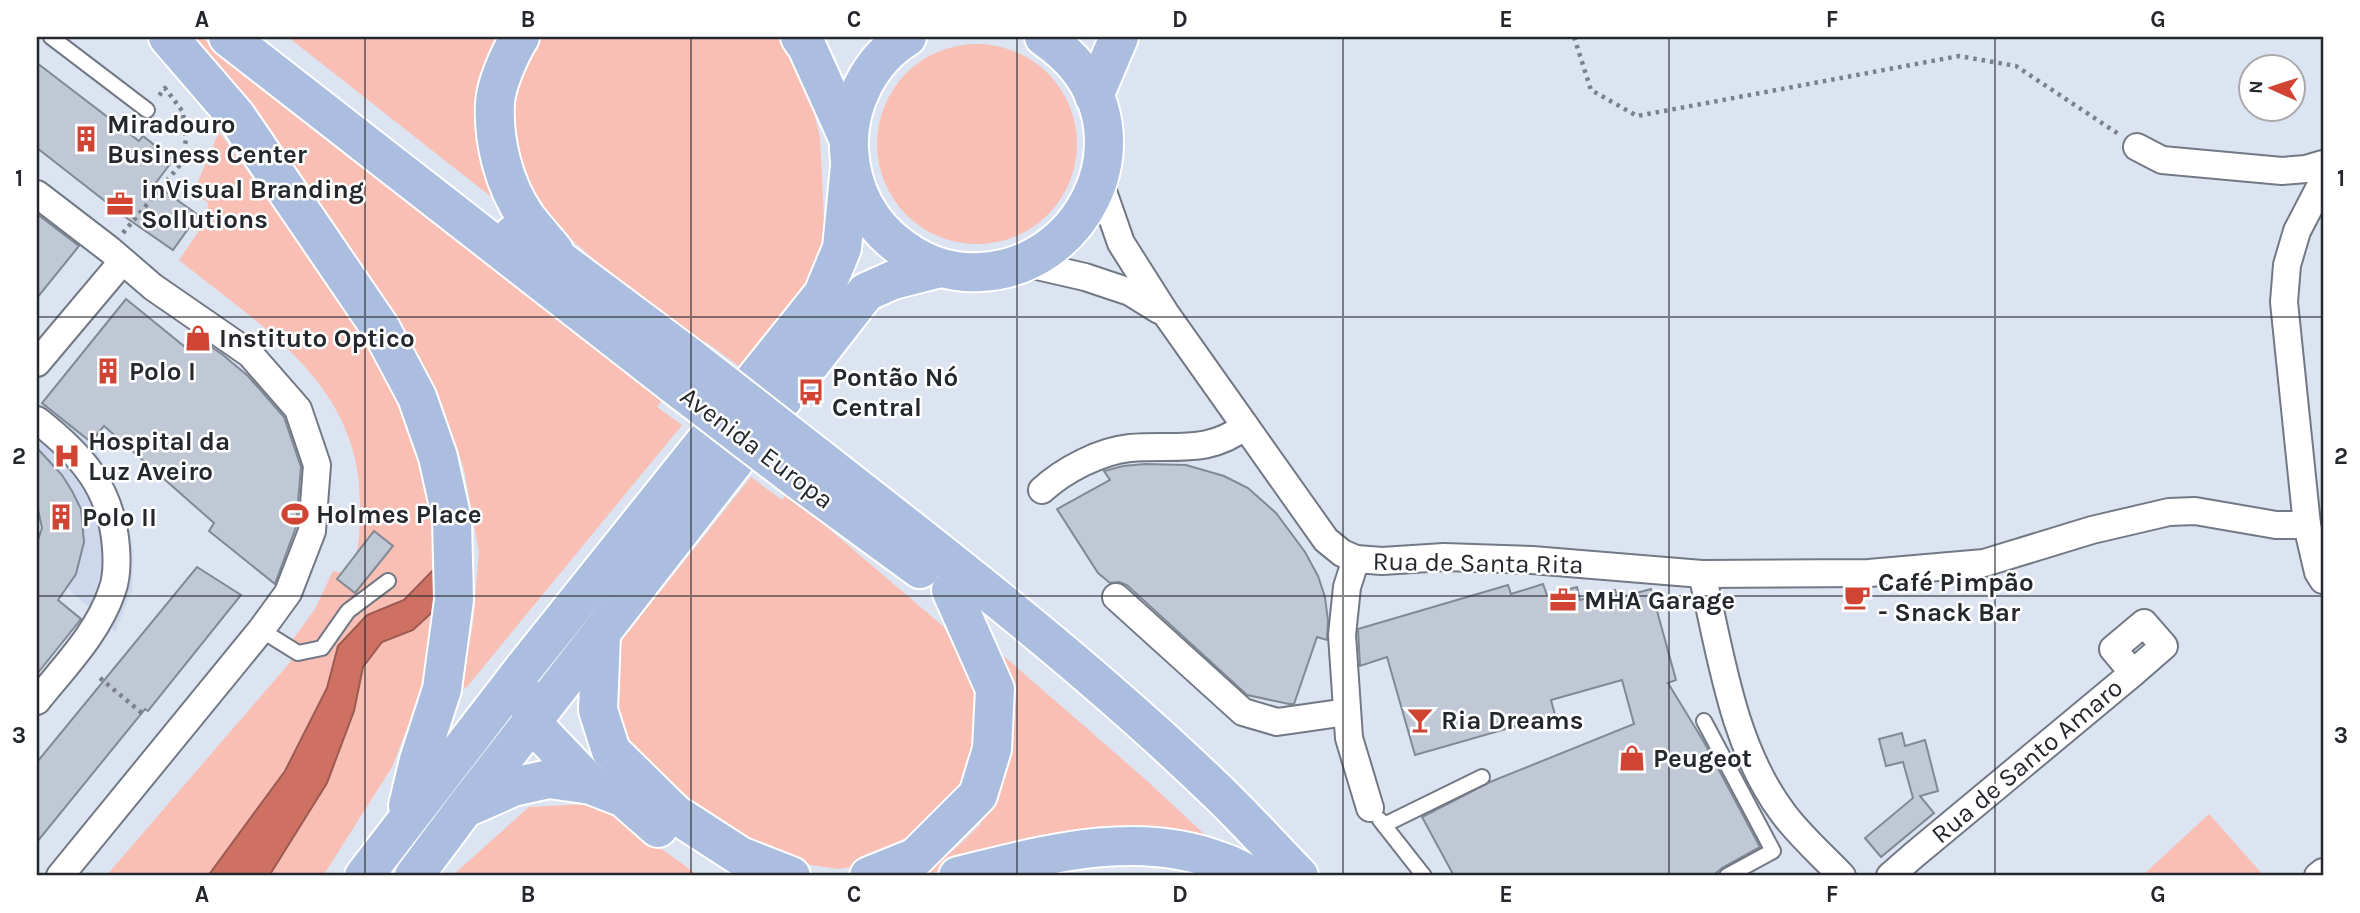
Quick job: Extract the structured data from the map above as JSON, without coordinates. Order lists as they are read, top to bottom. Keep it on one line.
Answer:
{"streets":{"main road":["Avenida Europa"],"street":["Rua de Santa Rita","Rua de Santo Amaro"]},"places":{"building":["Miradouro Business Center","Polo I","Polo II"],"office":["inVisual Branding Sollutions","MHA Garage"],"shop":["Instituto Optico","Peugeot"],"bus stop":["Pontão Nó Central"],"hospital":["Hospital da Luz Aveiro"],"sports":["Holmes Place"],"cafe":["Café Pimpão - Snack Bar"],"bar":["Ria Dreams"]},"north":"left","grid":{"columns":["A","B","C","D","E","F","G"],"rows":["1","2","3"]}}
